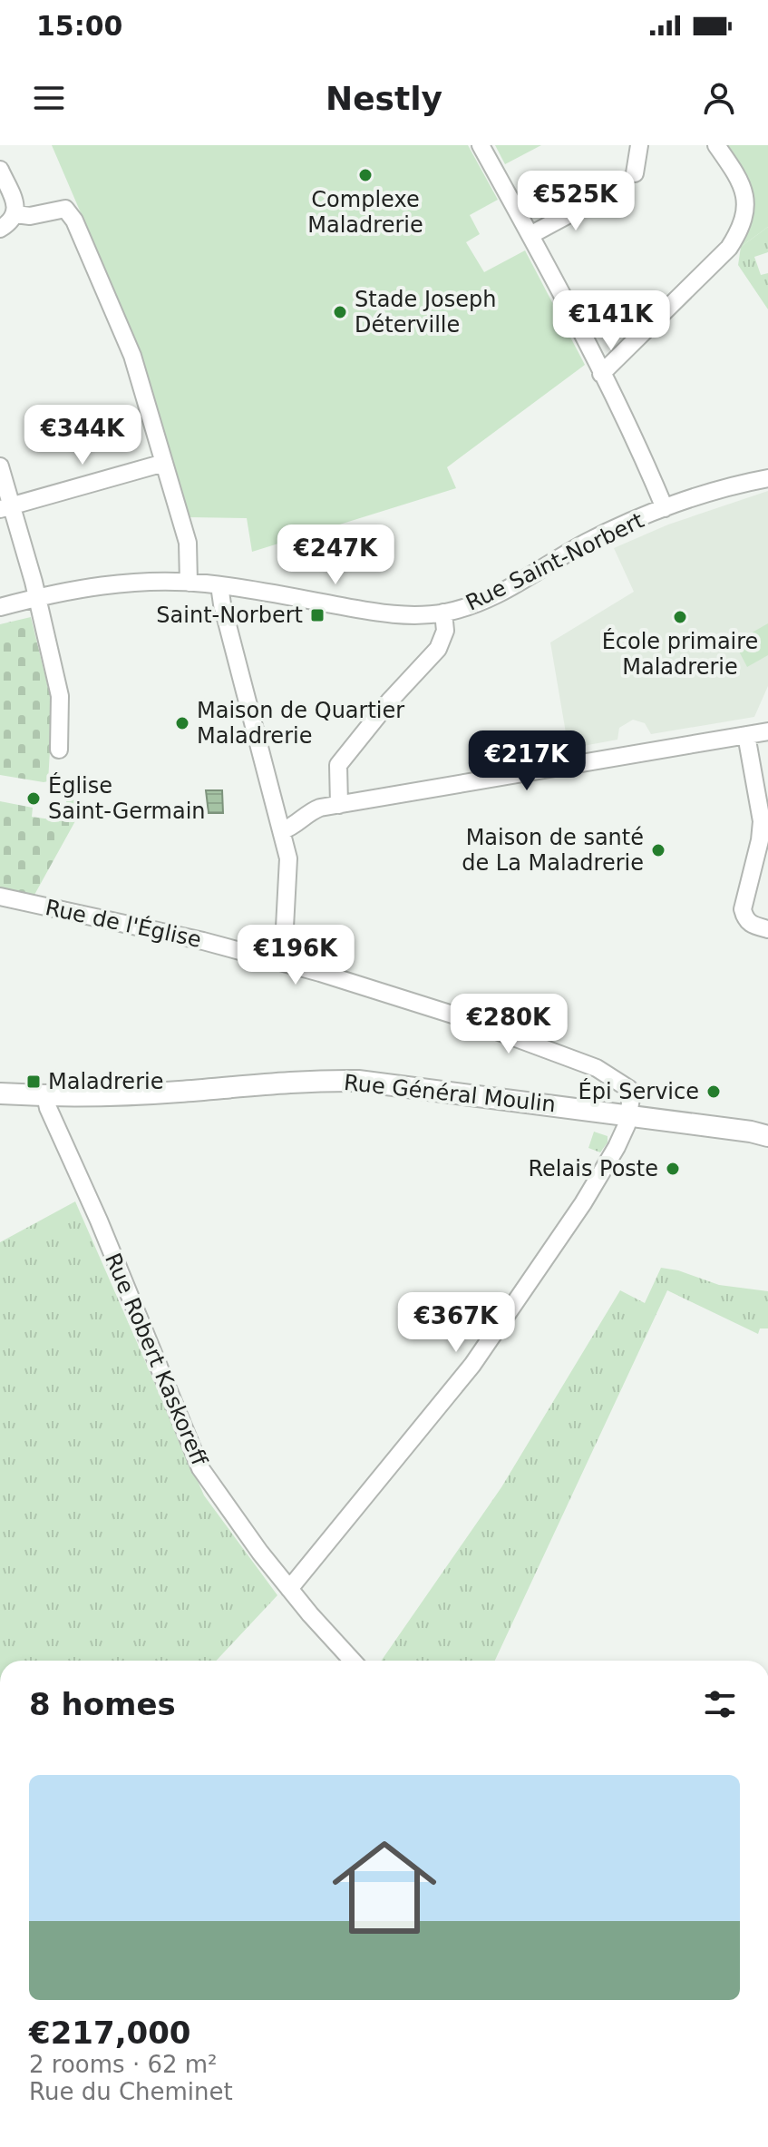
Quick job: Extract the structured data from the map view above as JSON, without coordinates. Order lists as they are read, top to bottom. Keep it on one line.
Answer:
{"streets":{"main road":["Rue Général Moulin"],"street":["Rue Saint-Norbert","Rue de l'Église","Rue Robert Kaskoreff"]},"crossings":[["Rue de l'Église","Rue Général Moulin"],["Rue Général Moulin","Rue Robert Kaskoreff"]],"places":{"other":["Complexe Maladrerie","Stade Joseph Déterville","École primaire Maladrerie","Maison de Quartier Maladrerie","Église Saint-Germain","Maison de santé de La Maladrerie","Épi Service","Relais Poste"],"transit":["Saint-Norbert","Maladrerie"]},"page":{"status":"15:00","header":"Nestly","price":["€525K","€141K","€344K","€247K","€217K","€196K","€280K","€367K"],"heading":"8 homes","list":[{"name":"€217,000","note":"2 rooms · 62 m² · Rue du Cheminet"}]}}
